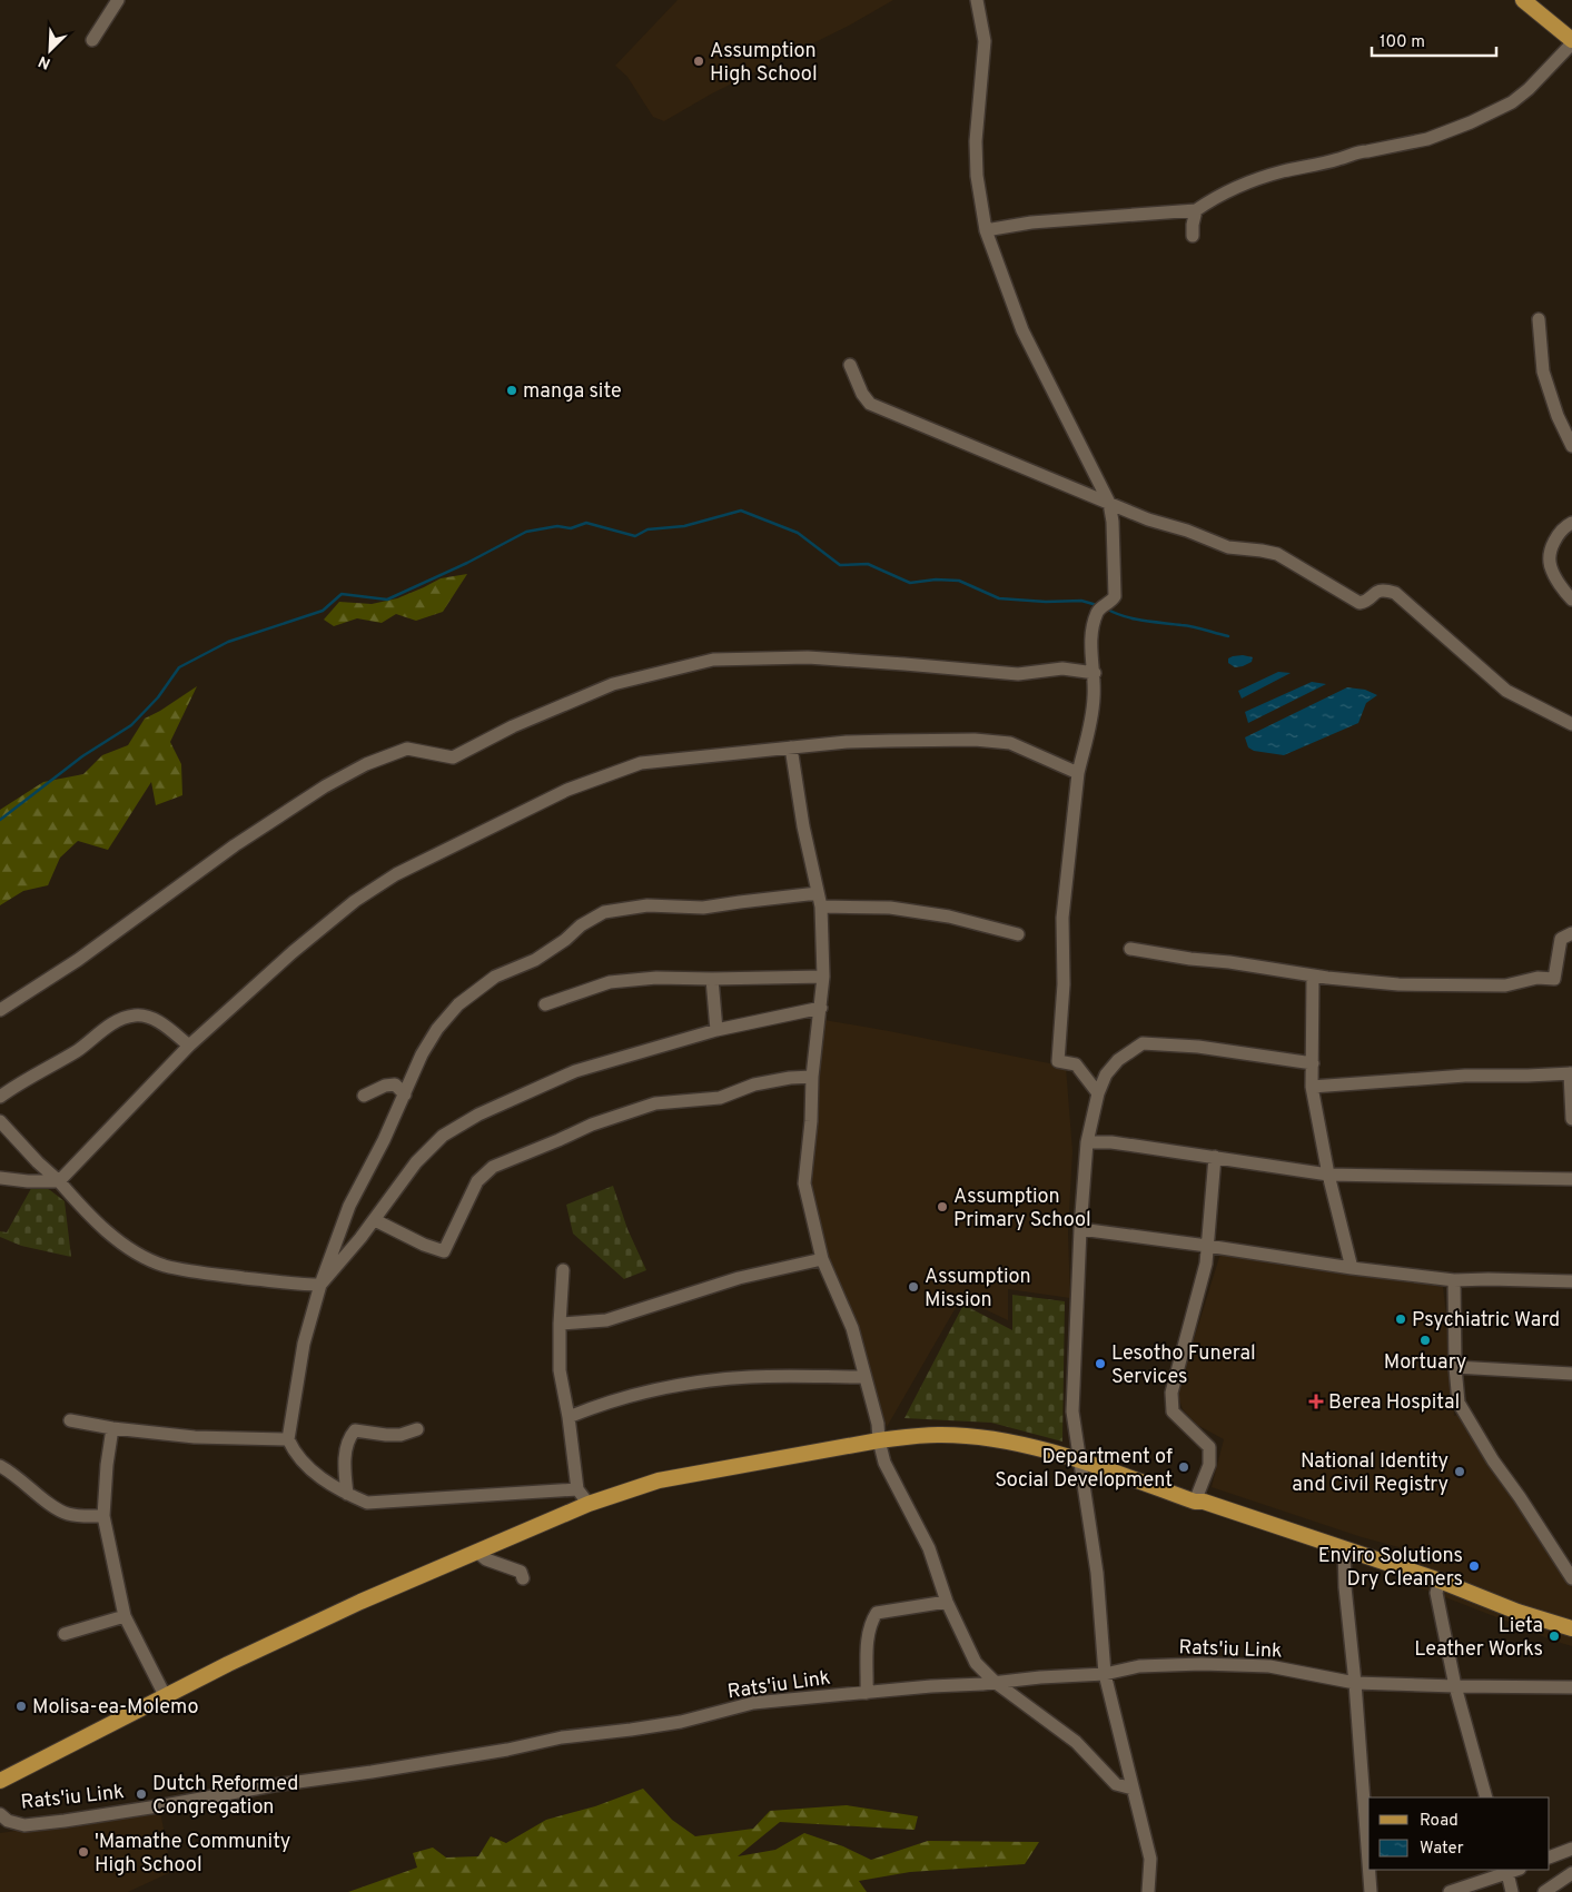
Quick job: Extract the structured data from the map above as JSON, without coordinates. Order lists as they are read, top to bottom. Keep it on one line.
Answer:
{"streets":{"street":["Rats'iu Link"]},"places":{"other":["Assumption High School","manga site","Assumption Primary School","Assumption Mission","Psychiatric Ward","Mortuary","Lesotho Funeral Services","Department of Social Development","National Identity and Civil Registry","Enviro Solutions Dry Cleaners","Lieta Leather Works","Molisa-ea-Molemo","Dutch Reformed Congregation","'Mamathe Community High School"],"health":["Berea Hospital"]},"legend":["Road","Water"],"scale_bar":"100 m","north":"bottom left"}
